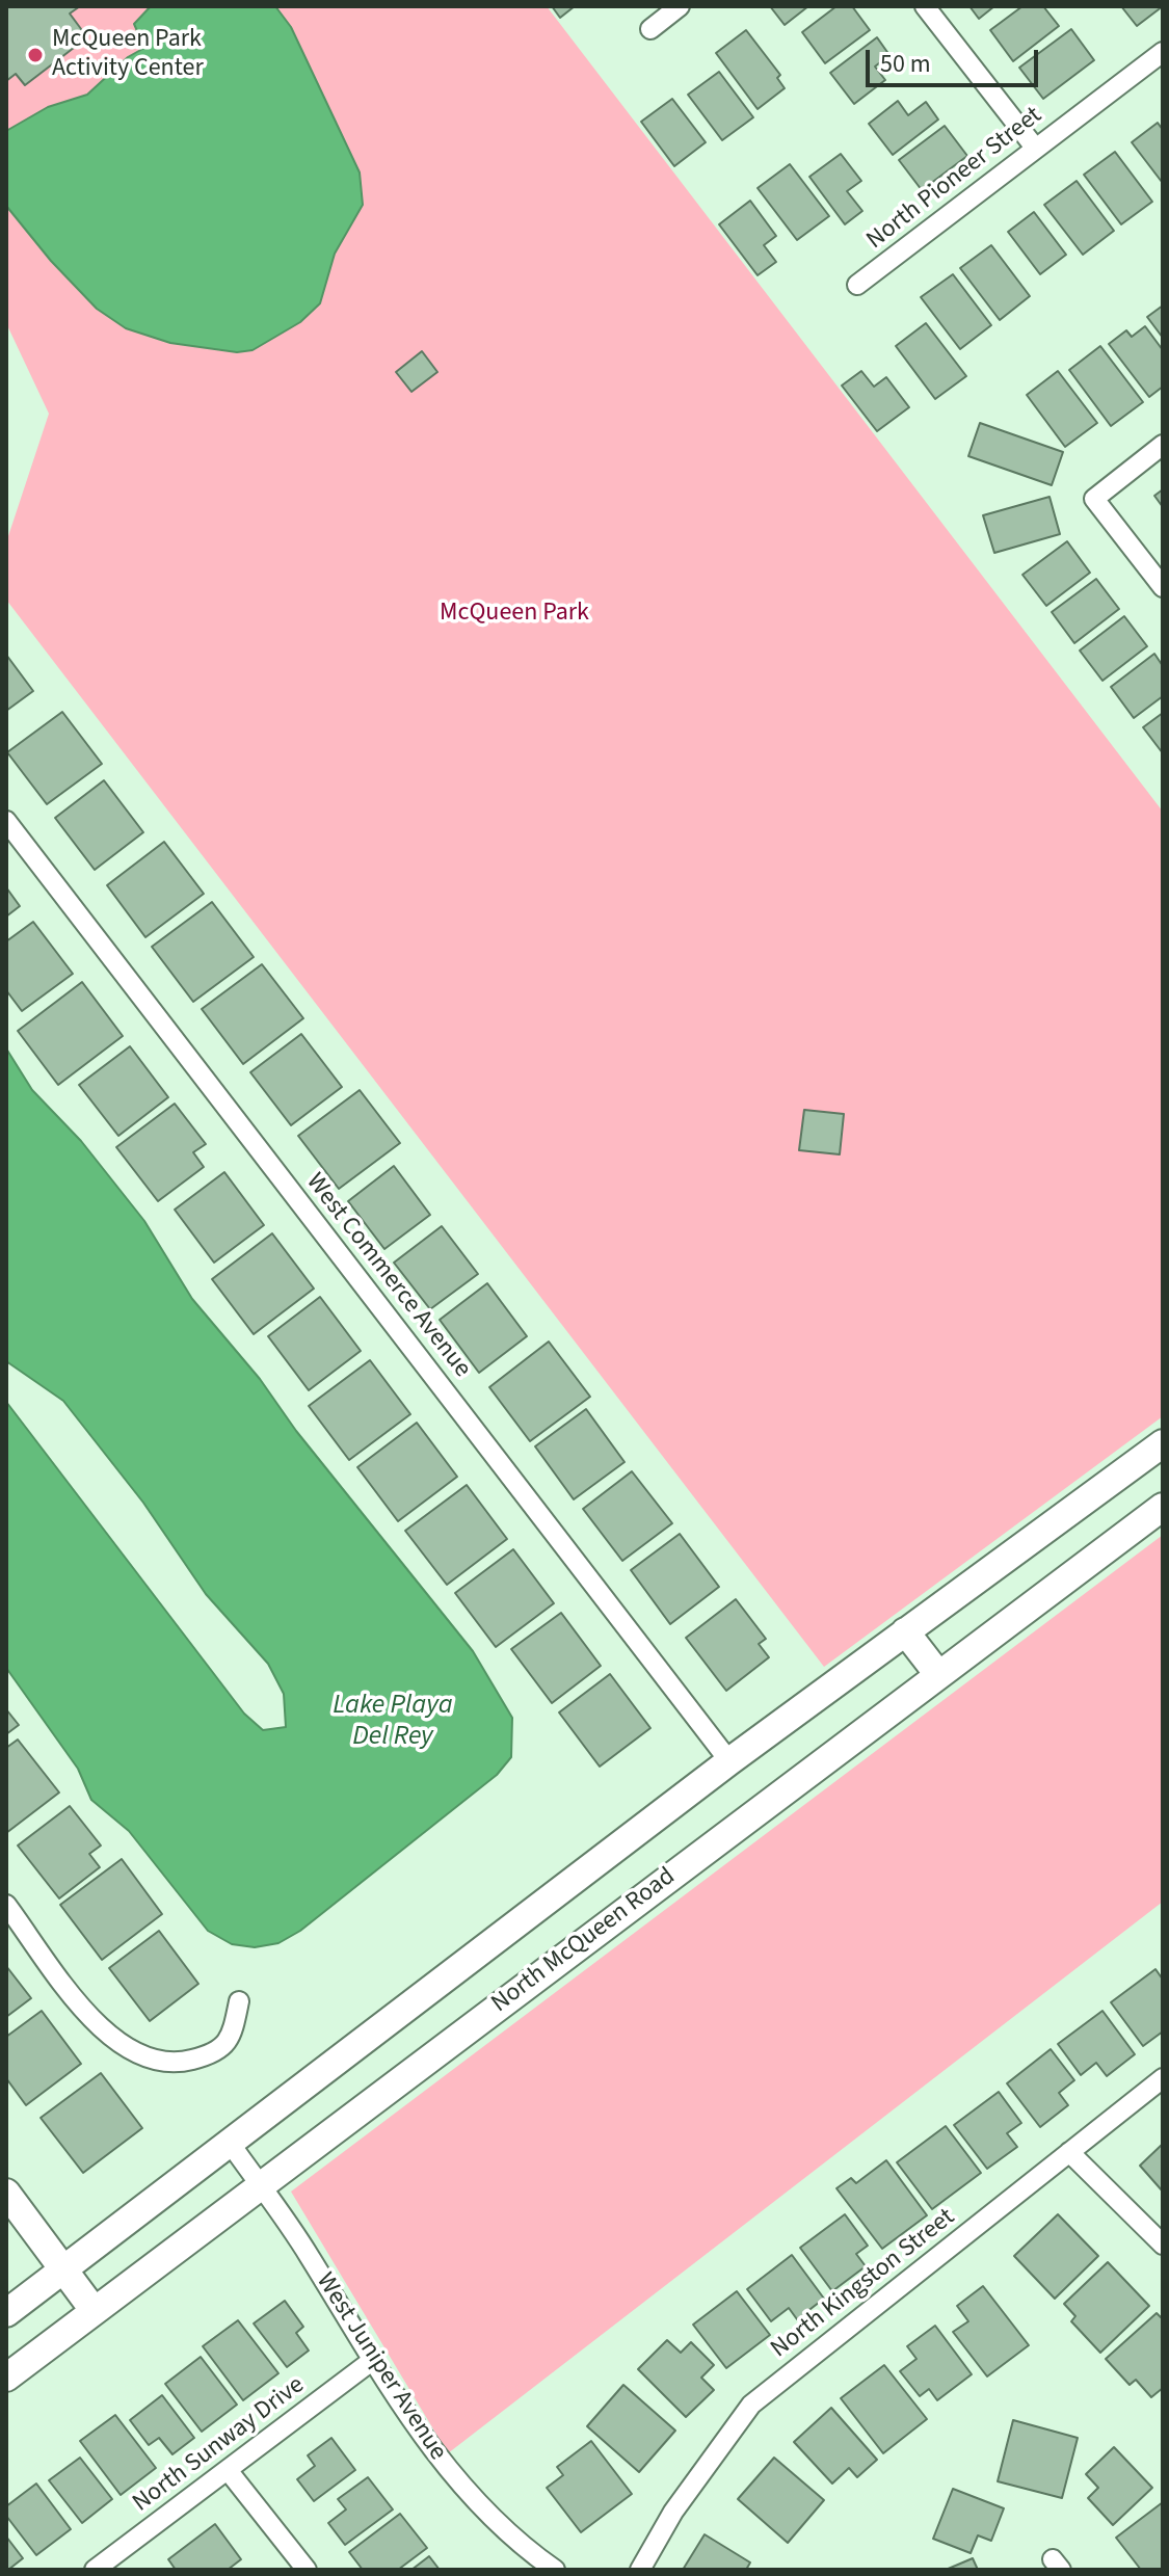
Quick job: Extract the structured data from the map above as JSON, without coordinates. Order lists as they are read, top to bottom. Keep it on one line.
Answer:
{"streets":{"main road":["North McQueen Road"],"street":["North Pioneer Street","West Commerce Avenue","North Kingston Street","West Juniper Avenue","North Sunway Drive"]},"crossings":[["North McQueen Road","West Juniper Avenue"],["West Juniper Avenue","North Sunway Drive"]],"water":["Lake Playa Del Rey"],"parks":["McQueen Park"],"places":["McQueen Park Activity Center"],"scale_bar":"50 m"}
